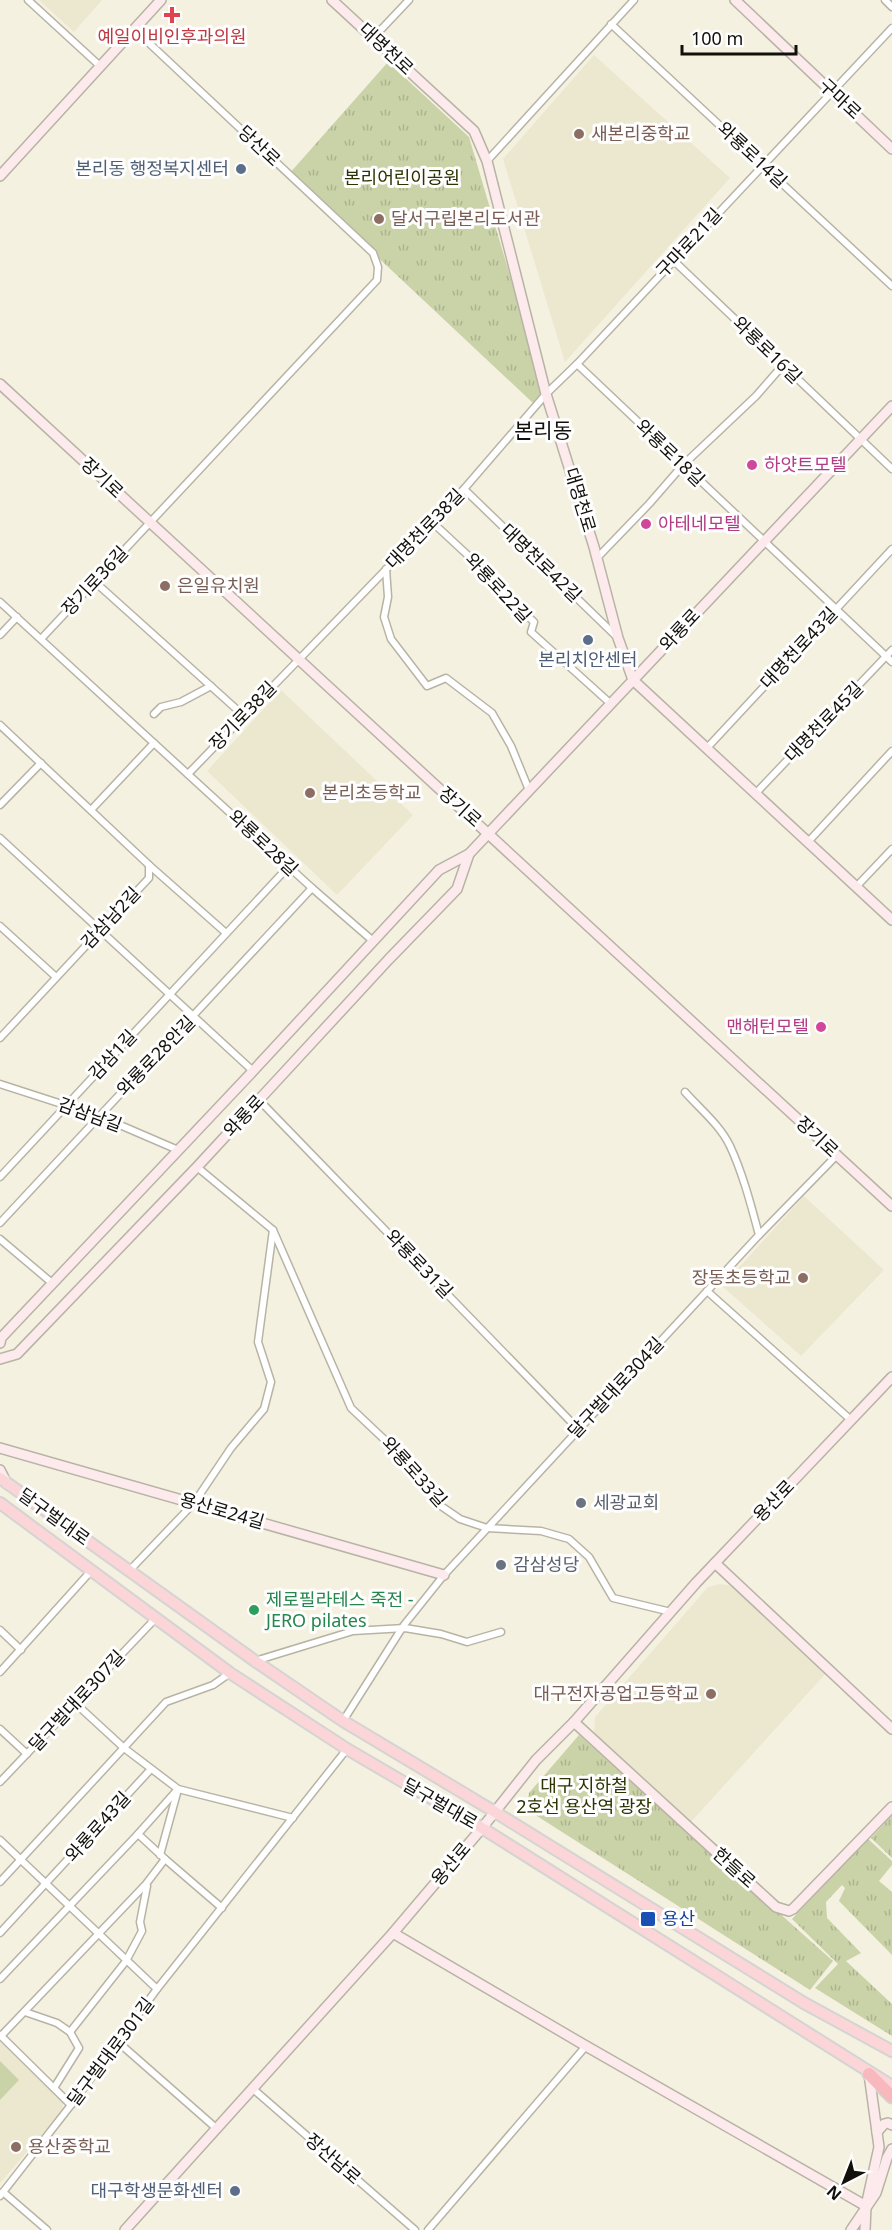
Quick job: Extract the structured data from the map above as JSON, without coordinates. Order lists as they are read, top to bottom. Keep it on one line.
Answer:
{"streets":{"main road":["대명천로","구마로","장기로","와룡로","용산로","용산로24길","달구벌대로","한들로"],"street":["당산로","와룡로14길","구마로21길","와룡로16길","와룡로18길","대명천로38길","대명천로42길","장기로36길","와룡로22길","대명천로43길","장기로38길","대명천로45길","와룡로28길","감삼남2길","감삼1길","와룡로28안길","감삼남길","와룡로31길","달구벌대로304길","와룡로33길","달구벌대로307길","와룡로43길","달구벌대로301길","장산남로"]},"crossings":[["대명천로","구마로21길"],["대명천로","대명천로38길"],["대명천로","대명천로42길"],["대명천로","와룡로"],["대명천로","대명천로43길"],["대명천로","대명천로45길"],["구마로","구마로21길"],["당산로","장기로36길"],["와룡로14길","구마로21길"],["구마로21길","와룡로16길"],["구마로21길","와룡로18길"],["구마로21길","대명천로38길"],["와룡로16길","와룡로"],["와룡로18길","와룡로"],["와룡로18길","대명천로43길"],["와룡로18길","대명천로45길"],["장기로","대명천로38길"],["장기로","장기로36길"],["장기로","와룡로"],["장기로","장기로38길"],["장기로","달구벌대로304길"],["대명천로38길","대명천로42길"],["대명천로38길","와룡로22길"],["대명천로38길","장기로38길"],["장기로36길","와룡로28길"],["와룡로22길","와룡로"],["와룡로","와룡로28길"],["와룡로","감삼남길"],["와룡로","와룡로31길"],["와룡로","와룡로33길"],["장기로38길","와룡로28길"],["와룡로28길","감삼1길"],["와룡로28길","와룡로28안길"],["감삼1길","감삼남길"],["와룡로28안길","감삼남길"],["와룡로31길","달구벌대로304길"],["달구벌대로304길","와룡로33길"],["달구벌대로304길","용산로24길"],["와룡로33길","용산로"],["용산로","달구벌대로"],["용산로","한들로"],["용산로","장산남로"],["달구벌대로","달구벌대로307길"],["달구벌대로","달구벌대로301길"]],"districts":["본리동"],"parks":["본리어린이공원","대구 지하철 2호선 용산역 광장"],"places":{"health":["예일이비인후과의원"],"other":["새본리중학교","본리동 행정복지센터","달서구립본리도서관","하얏트모텔","아테네모텔","은일유치원","본리치안센터","본리초등학교","맨해턴모텔","장동초등학교","세광교회","감삼성당","제로필라테스 죽전 - JERO pilates","대구전자공업고등학교","용산중학교","대구학생문화센터"],"transit":["용산"]},"scale_bar":"100 m","north":"bottom left"}
